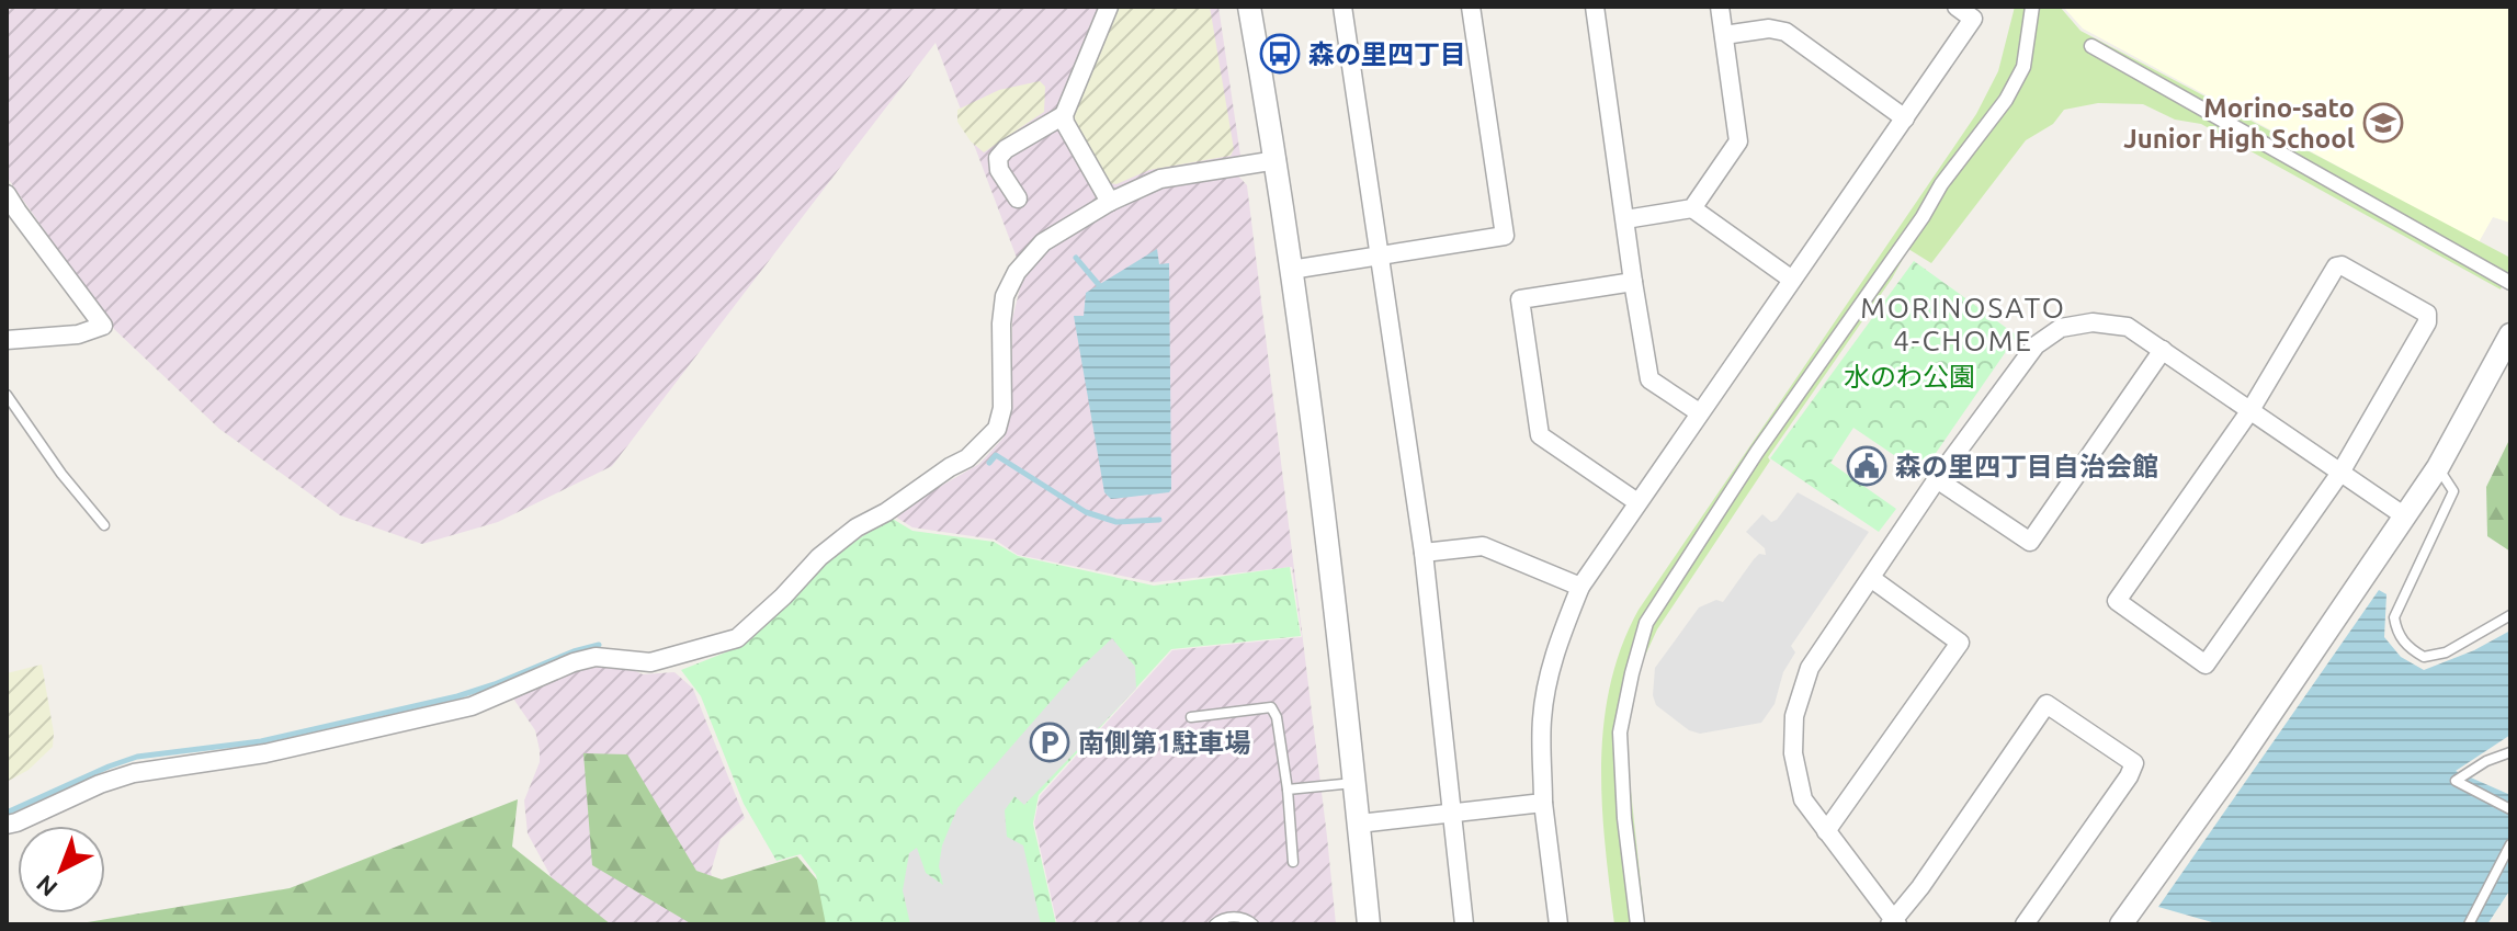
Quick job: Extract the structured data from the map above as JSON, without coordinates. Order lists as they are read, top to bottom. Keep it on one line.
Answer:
{"districts":["MORINOSATO 4-CHOME"],"parks":["水のわ公園"],"places":{"bus stop":["森の里四丁目"],"school or university":["Morino-sato Junior High School"],"public building":["森の里四丁目自治会館"],"parking":["南側第1駐車場"]},"north":"bottom left"}
